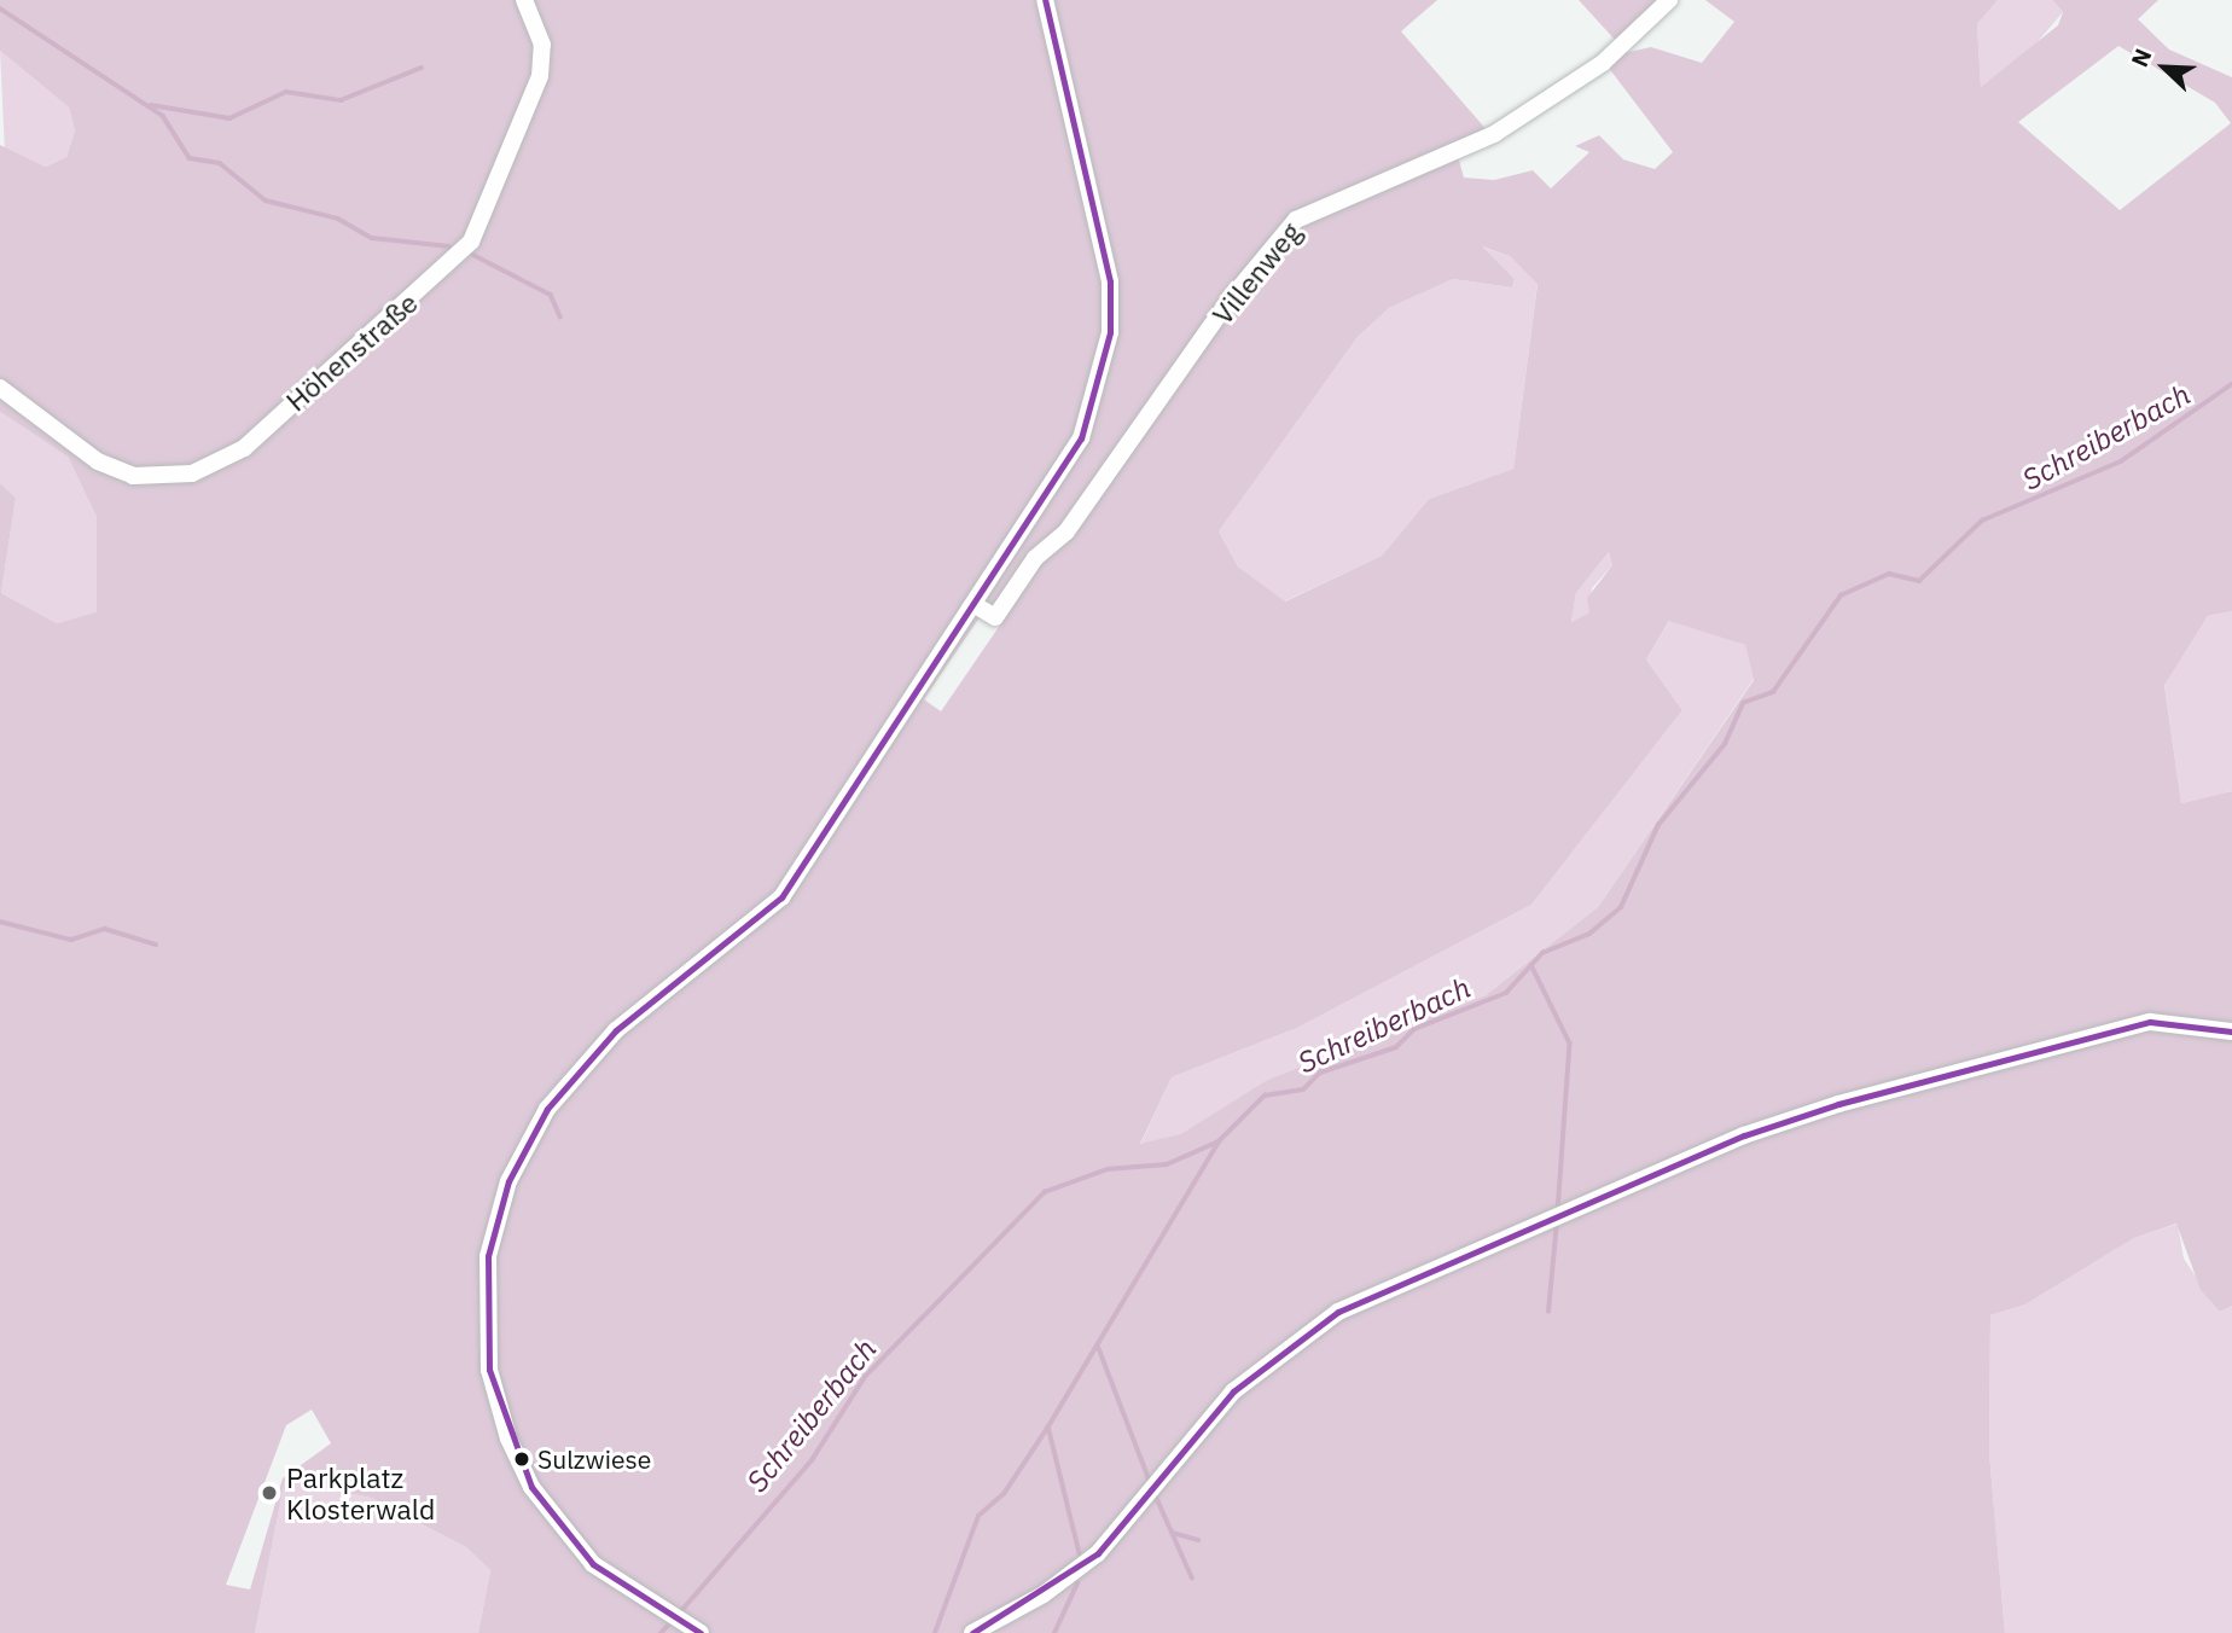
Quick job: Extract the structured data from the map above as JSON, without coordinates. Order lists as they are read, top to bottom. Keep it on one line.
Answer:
{"streets":{"street":["Villenweg","Höhenstraße"]},"water":["Schreiberbach"],"places":["Sulzwiese","Parkplatz Klosterwald"],"north":"top left"}
